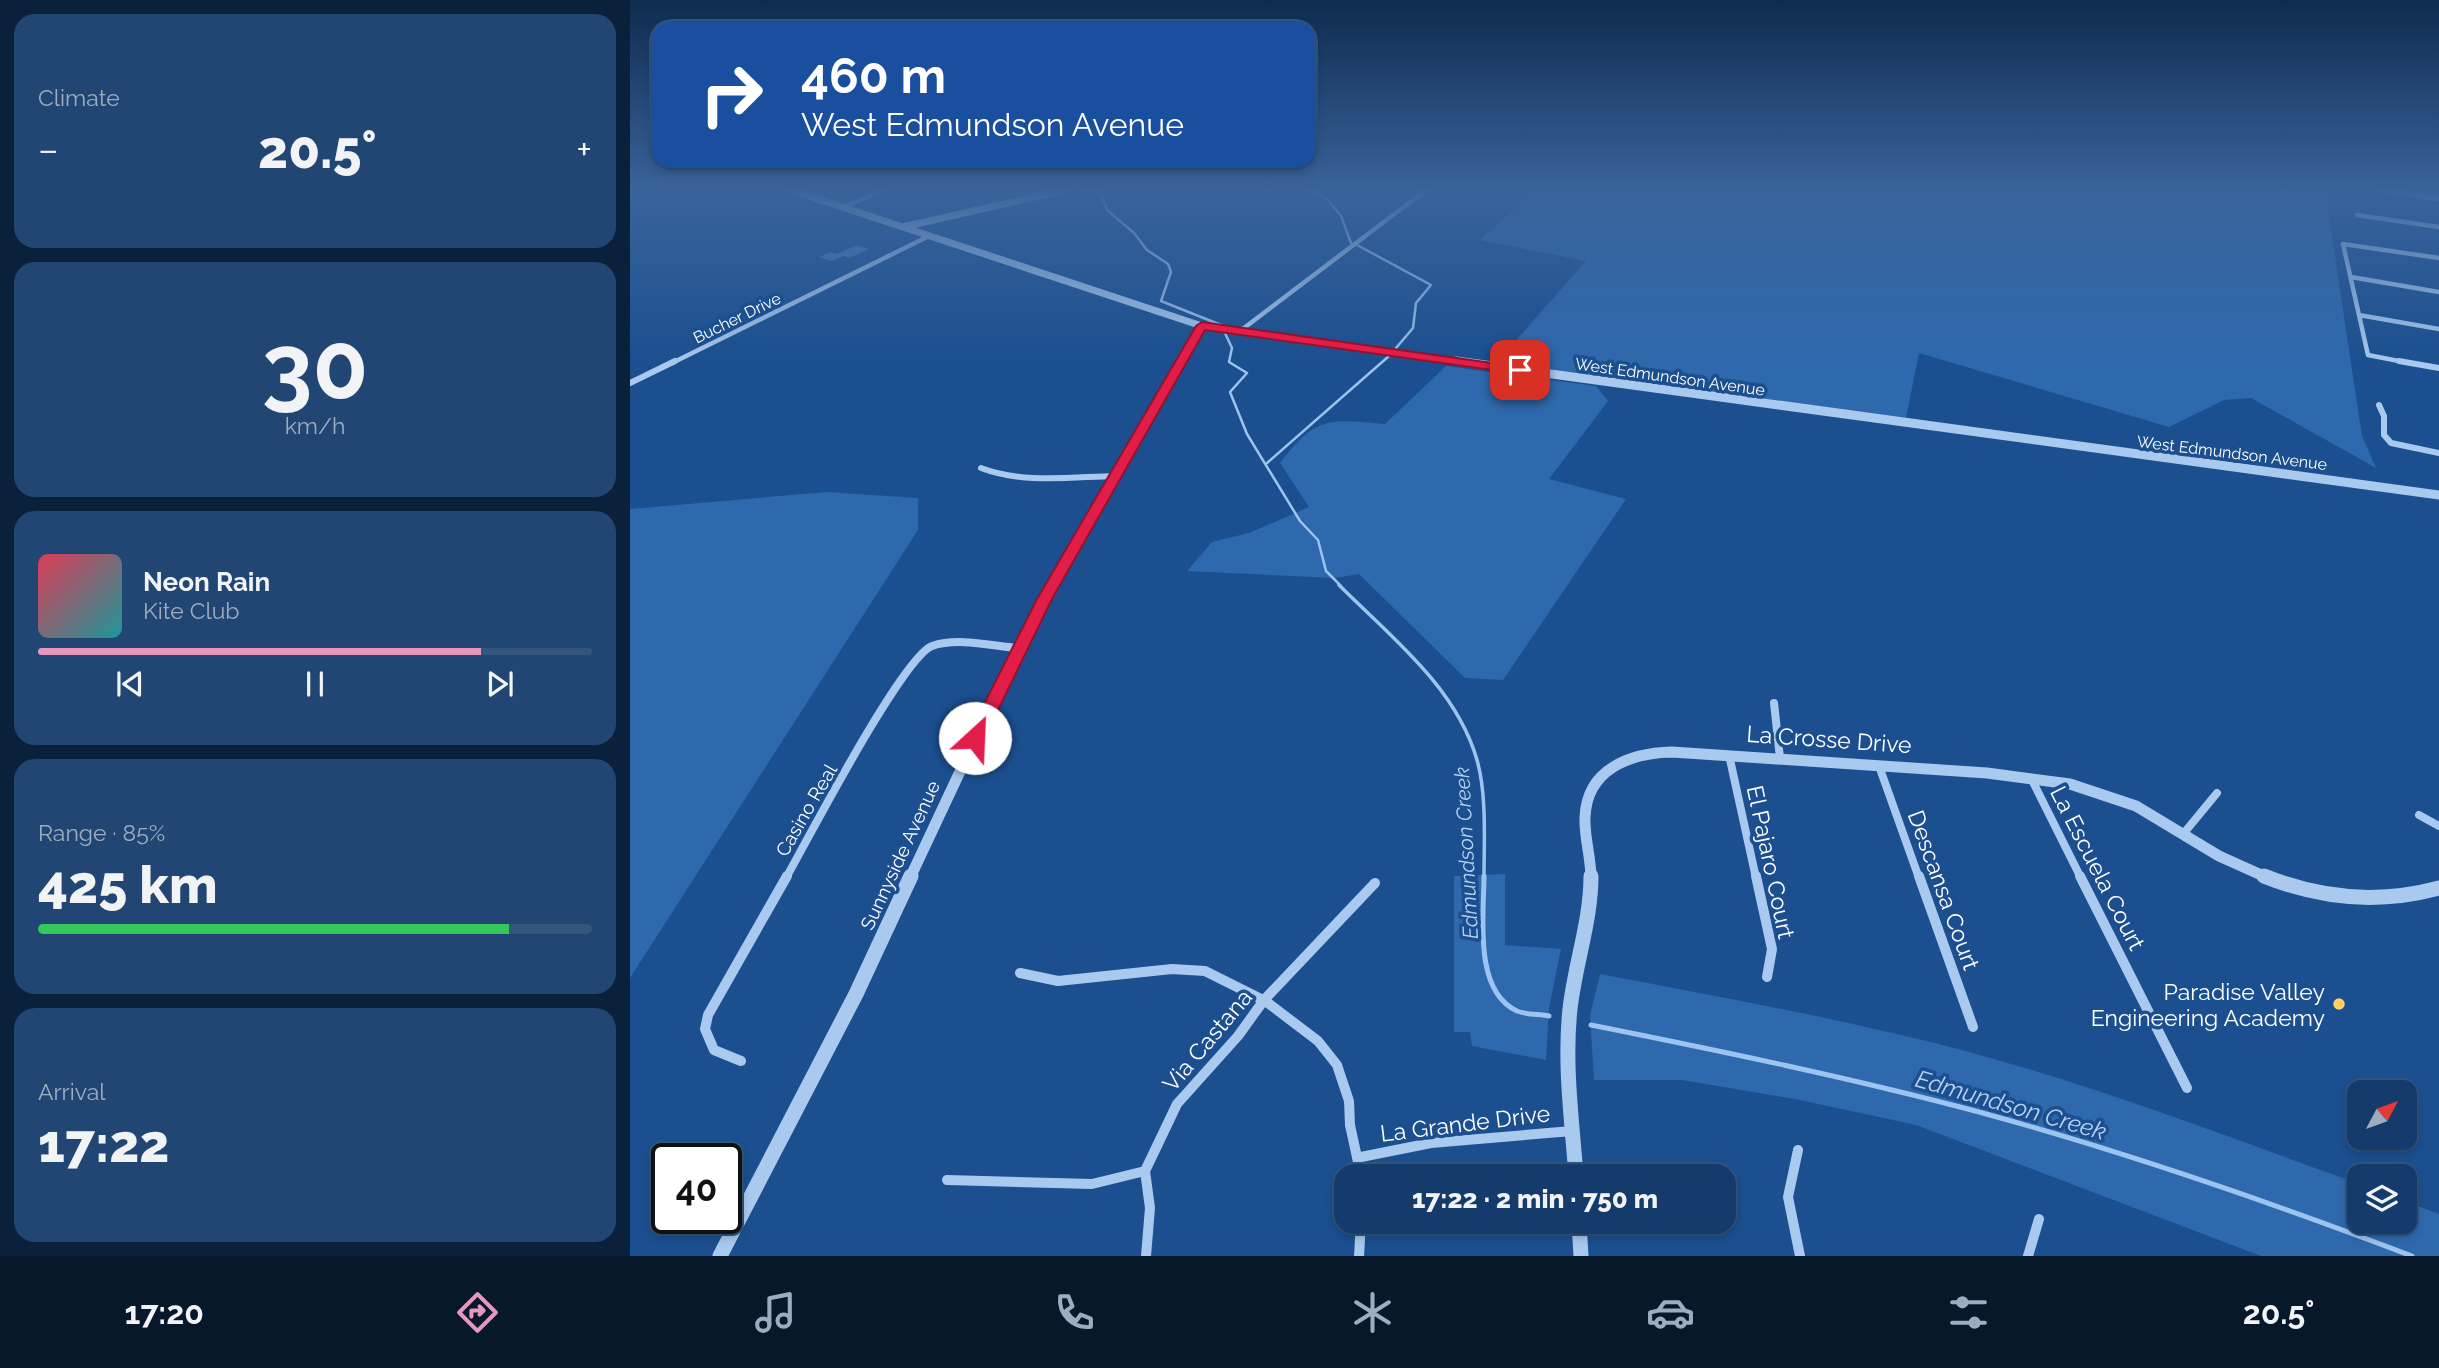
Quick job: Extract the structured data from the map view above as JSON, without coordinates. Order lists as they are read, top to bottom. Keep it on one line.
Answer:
{"streets":{"street":["Bucher Drive","West Edmundson Avenue","La Crosse Drive","Casino Real","Sunnyside Avenue","El Pajaro Court","La Escuela Court","Descansa Court","Via Castana","La Grande Drive"]},"crossings":[["West Edmundson Avenue","Sunnyside Avenue"],["La Crosse Drive","El Pajaro Court"],["La Crosse Drive","La Escuela Court"],["La Crosse Drive","Descansa Court"],["La Crosse Drive","La Grande Drive"],["Casino Real","Sunnyside Avenue"]],"water":["Edmundson Creek"],"places":["Paradise Valley Engineering Academy"],"north":"top right","page":{"tile":["Climate",["30","km/h"],["Range · 85%","425 km"],["Arrival","17:22"]],"turn":["460 m","West Edmundson Avenue"],"heat":["−","20.5°","+"],"song":["Neon Rain","Kite Club"],"limit":"40","trip":"17:22 · 2 min · 750 m","tabs":["17:20","20.5°"]}}
